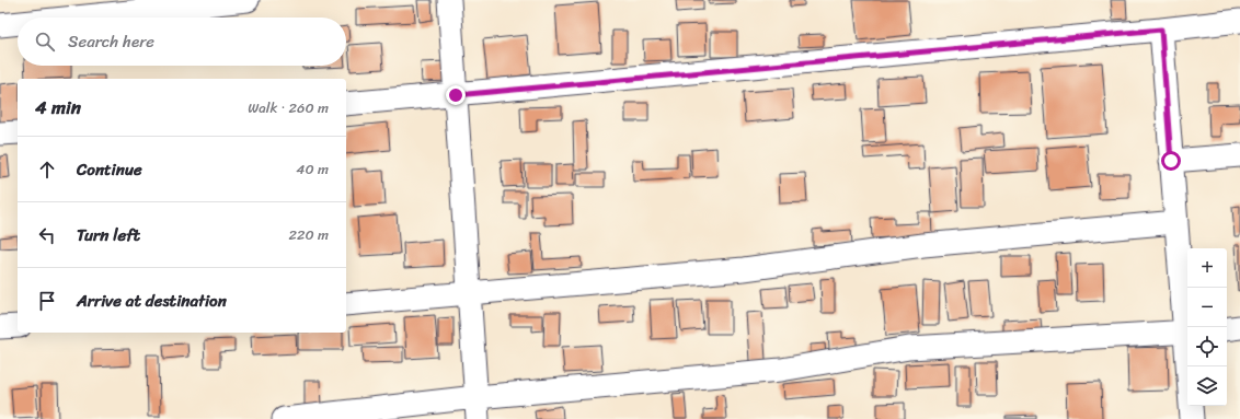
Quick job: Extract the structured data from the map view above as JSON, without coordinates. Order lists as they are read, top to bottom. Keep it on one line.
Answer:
{"page":{"search":"Search here","heading":["4 min","Walk · 260 m"],"list":[["Continue","40 m"],["Turn left","220 m"],"Arrive at destination"],"map_buttons":["+","−"]}}
